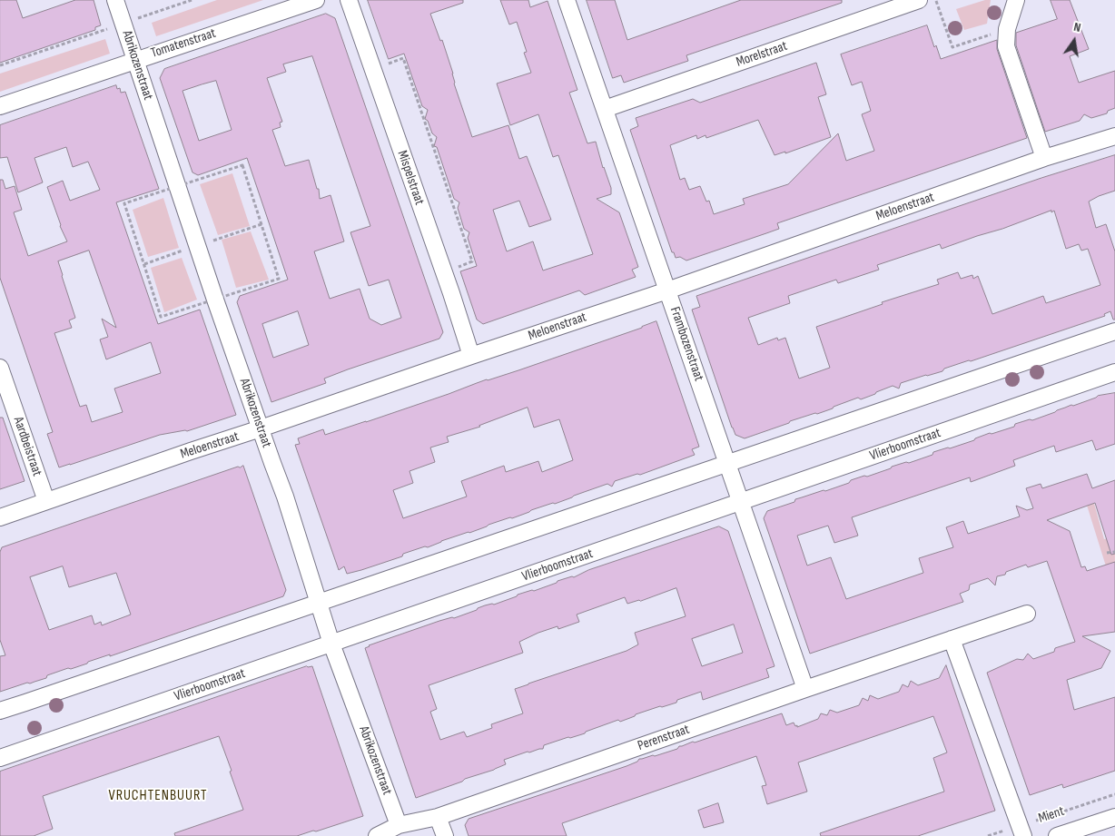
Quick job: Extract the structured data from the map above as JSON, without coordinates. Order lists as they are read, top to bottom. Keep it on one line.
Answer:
{"streets":{"street":["Tomatenstraat","Morelstraat","Abrikozenstraat","Mispelstraat","Meloenstraat","Frambozenstraat","Vlierboomstraat","Aardbeistraat","Perenstraat","Mient"]},"crossings":[["Tomatenstraat","Abrikozenstraat"],["Morelstraat","Frambozenstraat"],["Abrikozenstraat","Meloenstraat"],["Abrikozenstraat","Vlierboomstraat"],["Abrikozenstraat","Perenstraat"],["Mispelstraat","Meloenstraat"],["Meloenstraat","Frambozenstraat"],["Meloenstraat","Aardbeistraat"],["Frambozenstraat","Vlierboomstraat"],["Frambozenstraat","Perenstraat"]],"districts":["VRUCHTENBUURT"],"north":"top"}
